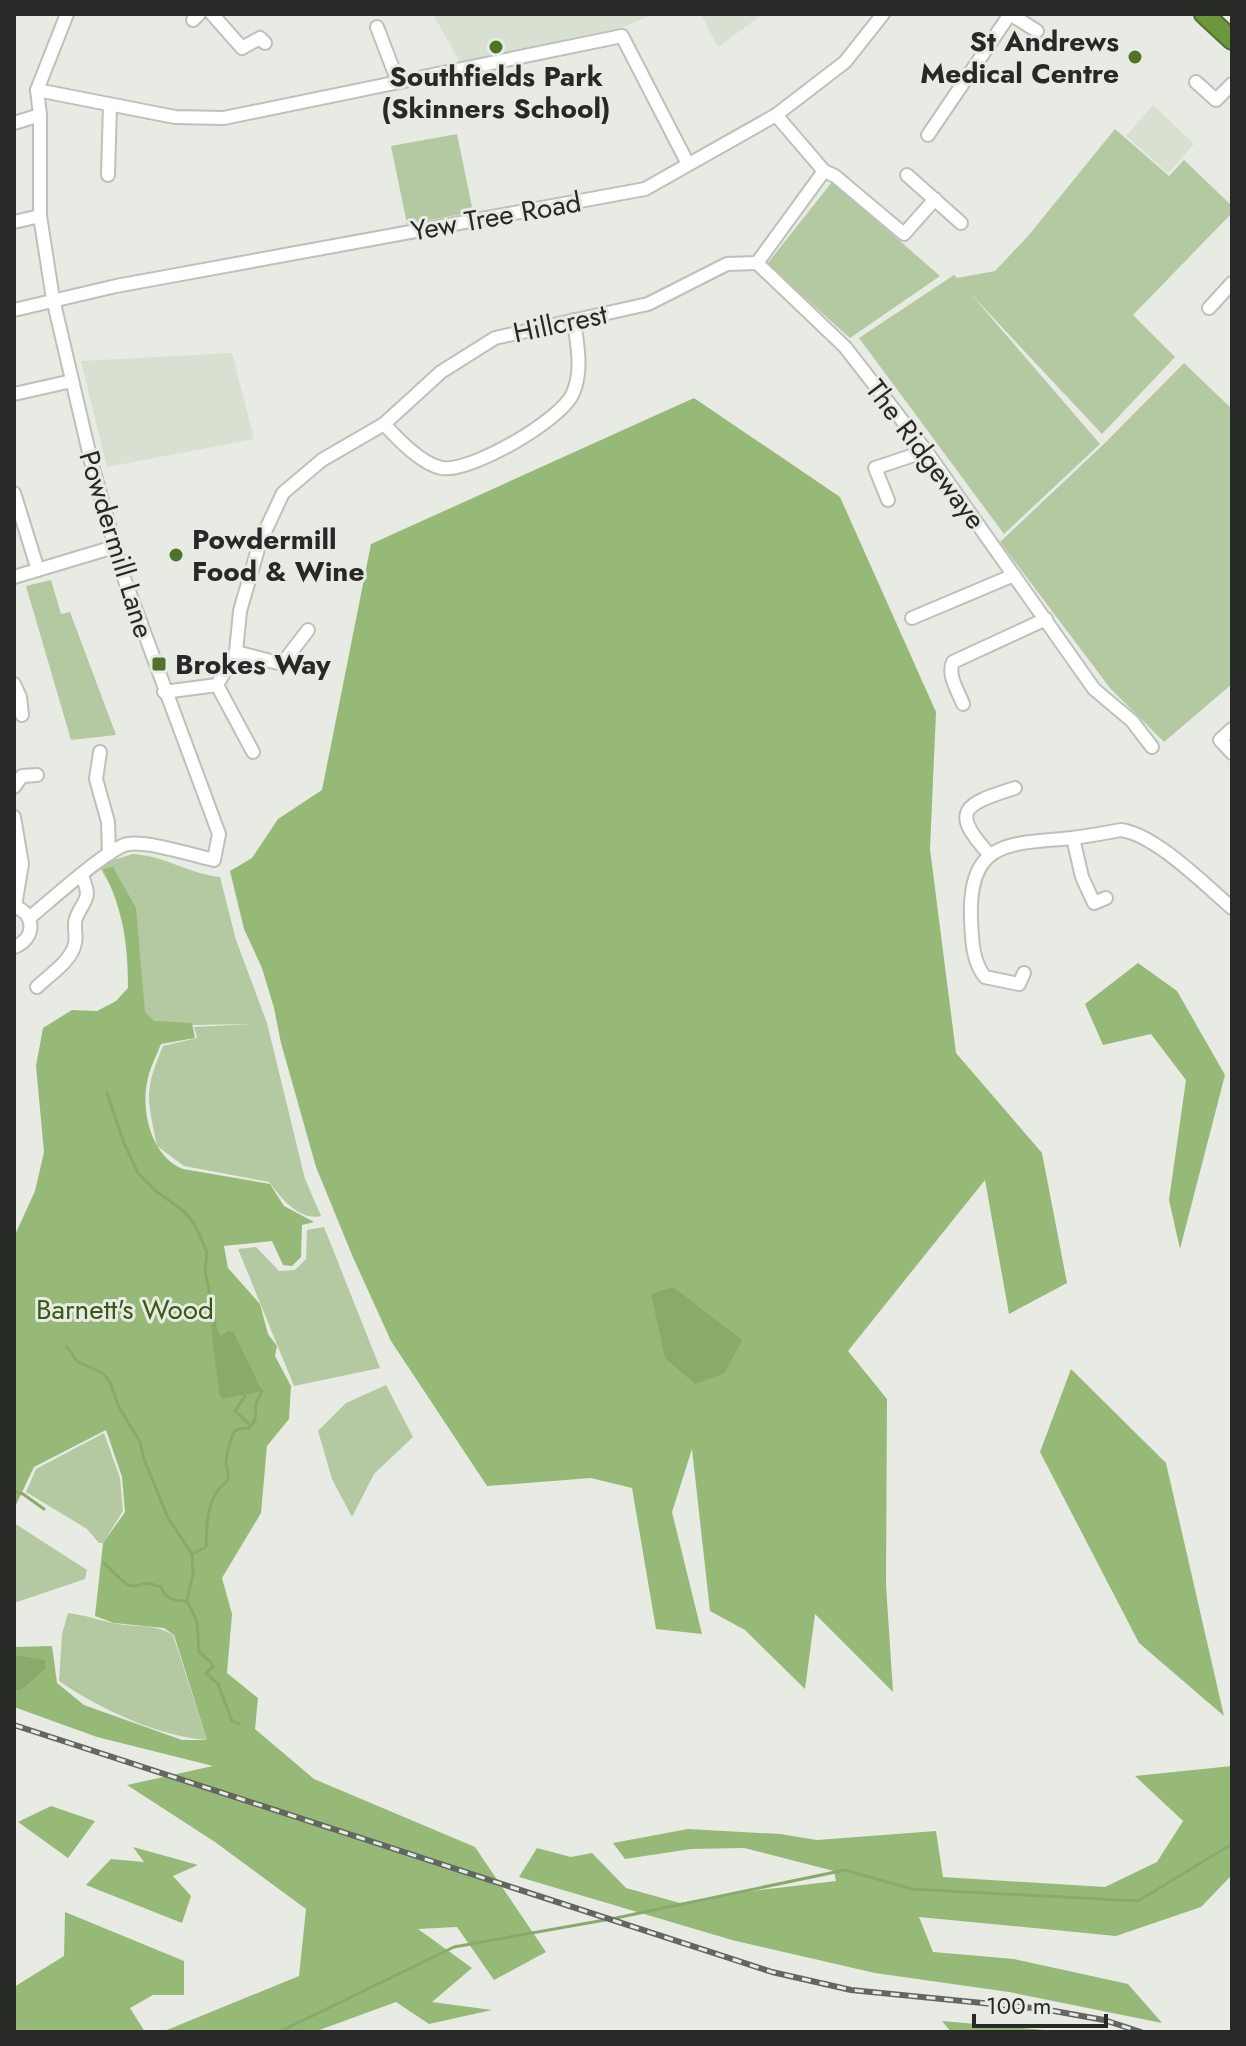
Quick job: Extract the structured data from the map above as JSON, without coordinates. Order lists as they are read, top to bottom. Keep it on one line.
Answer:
{"streets":{"street":["Yew Tree Road","Hillcrest","The Ridgewaye","Powdermill Lane"]},"crossings":[["Yew Tree Road","Powdermill Lane"],["Hillcrest","The Ridgewaye"]],"parks":["Barnett's Wood"],"places":{"other":["Southfields Park (Skinners School)","St Andrews Medical Centre","Powdermill Food & Wine"],"transit":["Brokes Way"]},"scale_bar":"100 m"}
